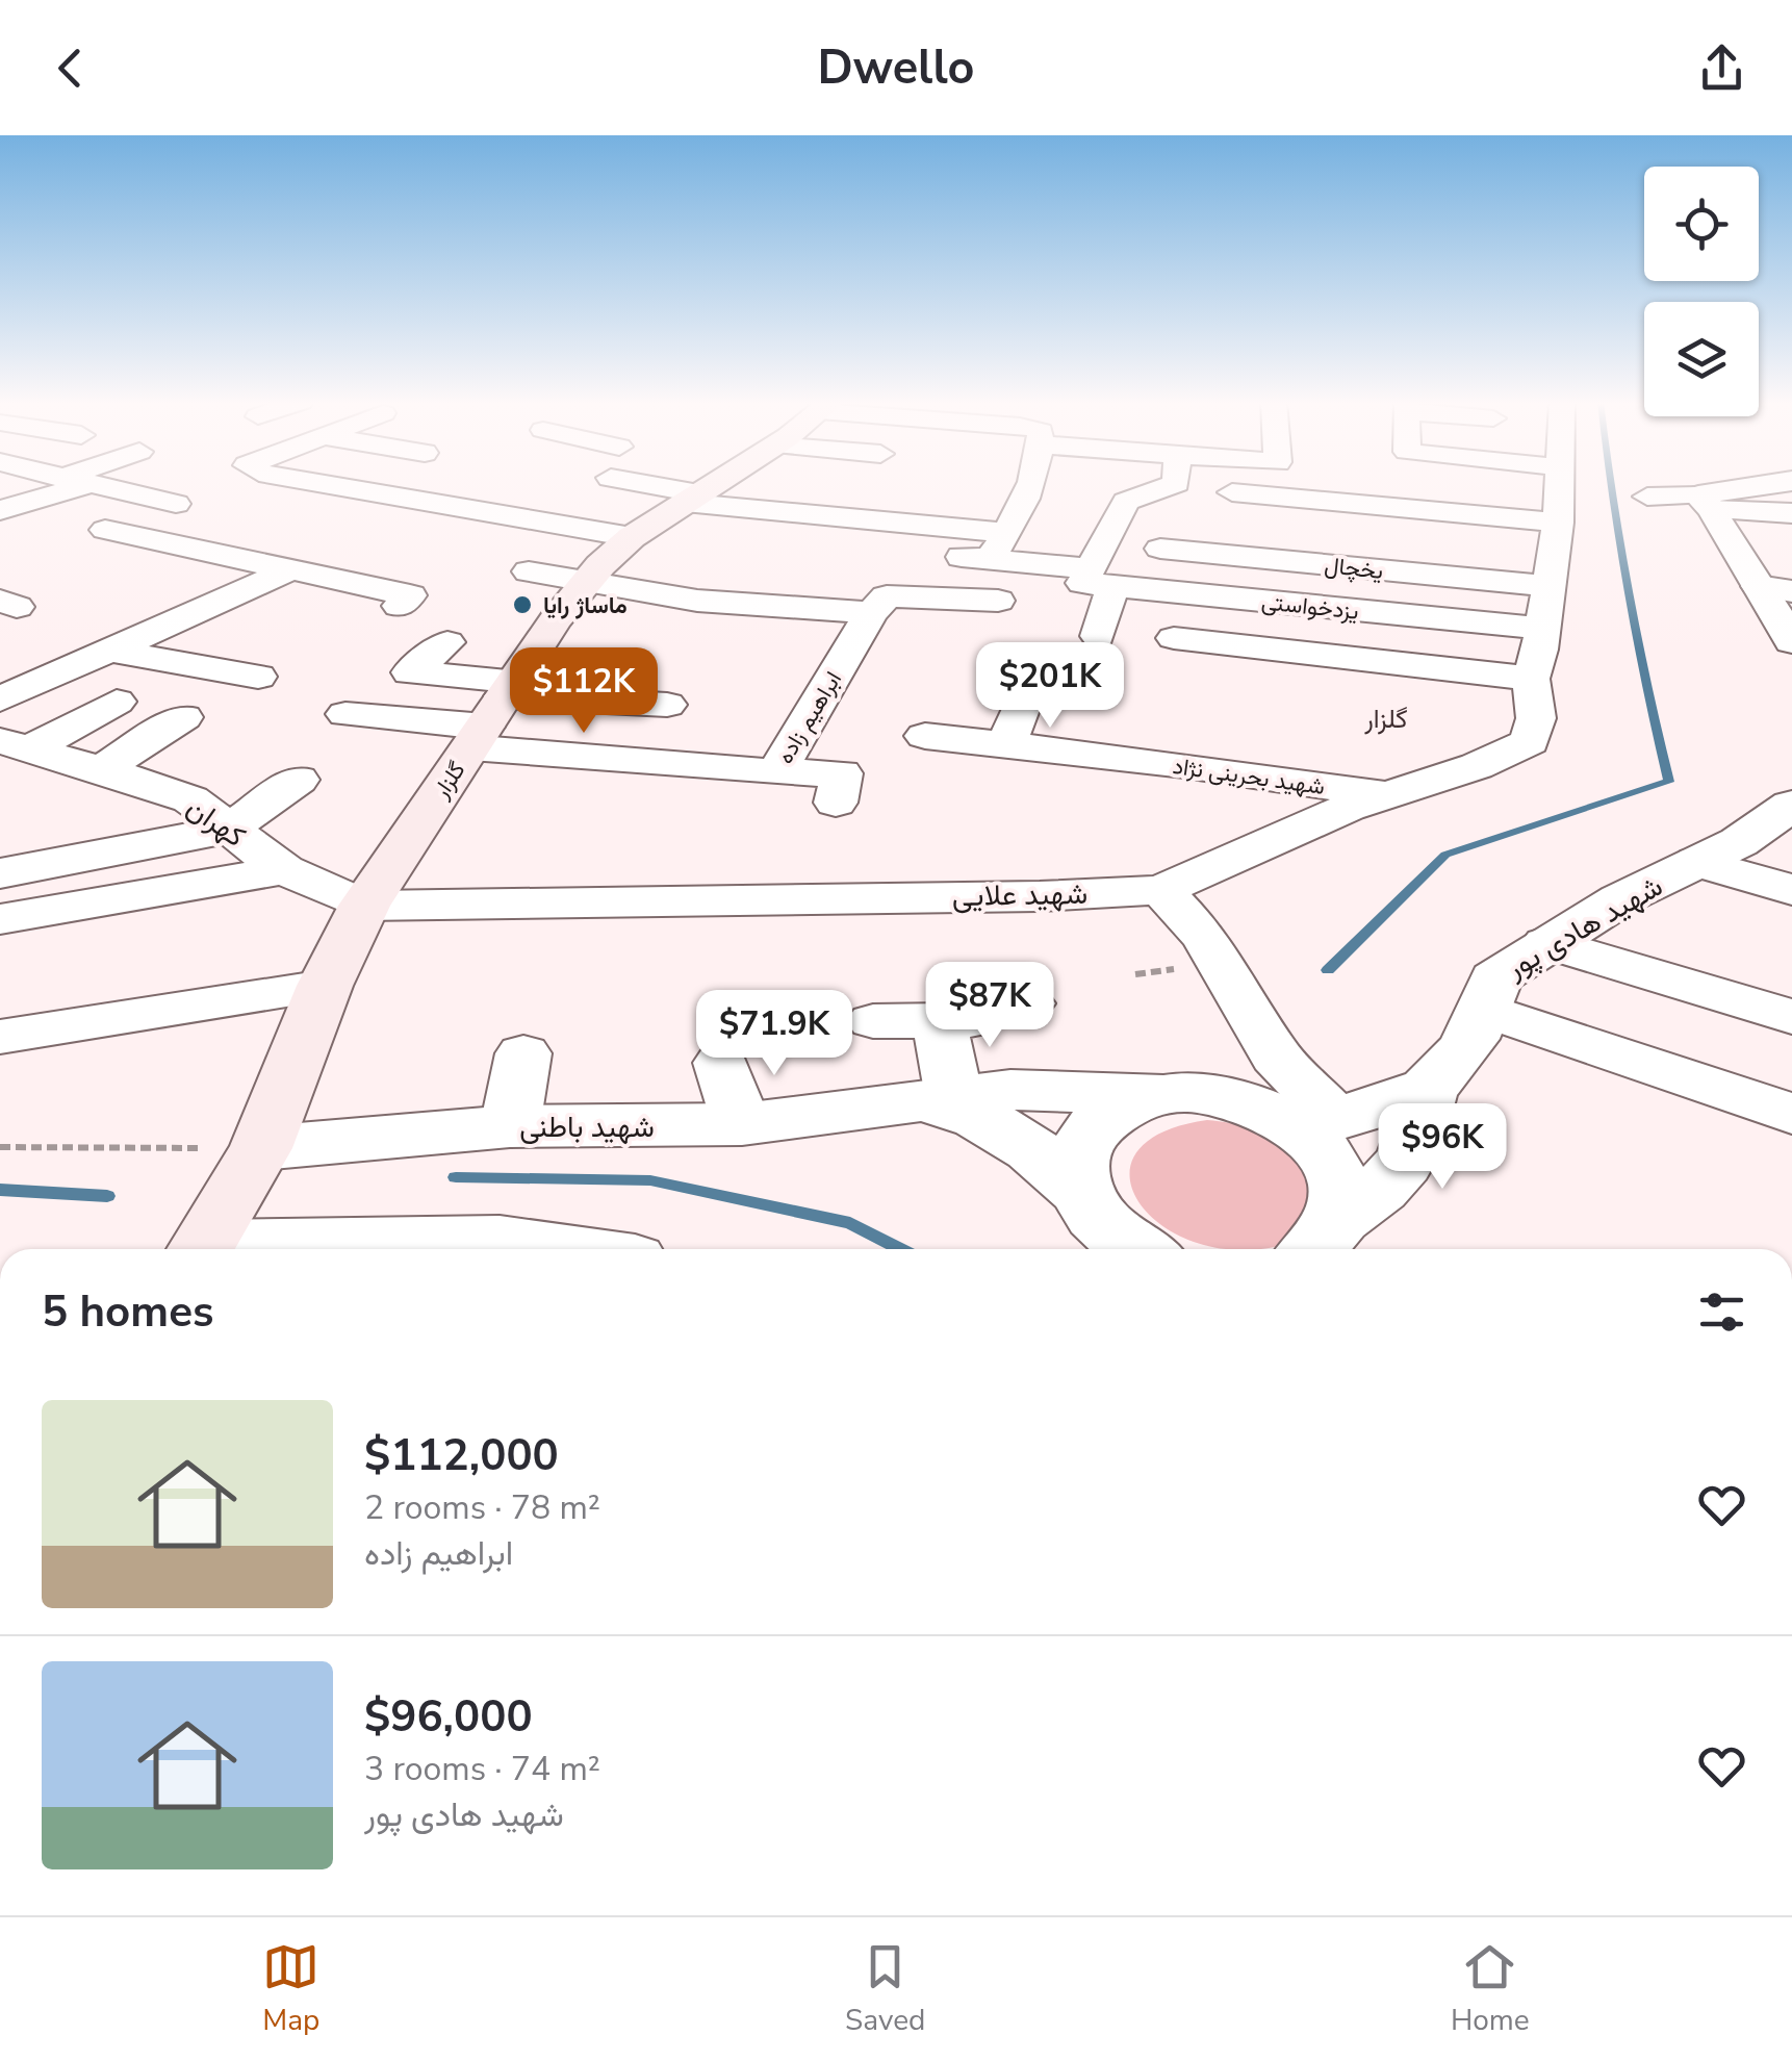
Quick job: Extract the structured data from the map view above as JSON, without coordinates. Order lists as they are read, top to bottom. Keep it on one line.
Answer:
{"streets":{"main road":["گلزار"],"street":["یخچال","یزدخواستی","ابراهیم زاده","شهید بحرینی نژاد","کهران","شهید علایی","شهید هادی پور","شهید باطنی"]},"crossings":[["یخچال","یزدخواستی"],["یخچال","شهید علایی"],["یزدخواستی","شهید علایی"],["ابراهیم زاده","گلزار"],["شهید بحرینی نژاد","شهید علایی"],["گلزار","کهران"],["گلزار","شهید علایی"],["گلزار","شهید باطنی"],["کهران","شهید علایی"],["شهید هادی پور","شهید باطنی"]],"districts":["گلزار"],"places":["ماساژ رایا"],"page":{"header":"Dwello","price":["$201K","$112K","$87K","$71.9K","$96K"],"heading":"5 homes","list":[{"name":"$112,000","note":"2 rooms · 78 m² · ابراهیم زاده"},{"name":"$96,000","note":"3 rooms · 74 m² · شهید هادی پور"}],"tabs":["Map","Saved","Home"]}}
